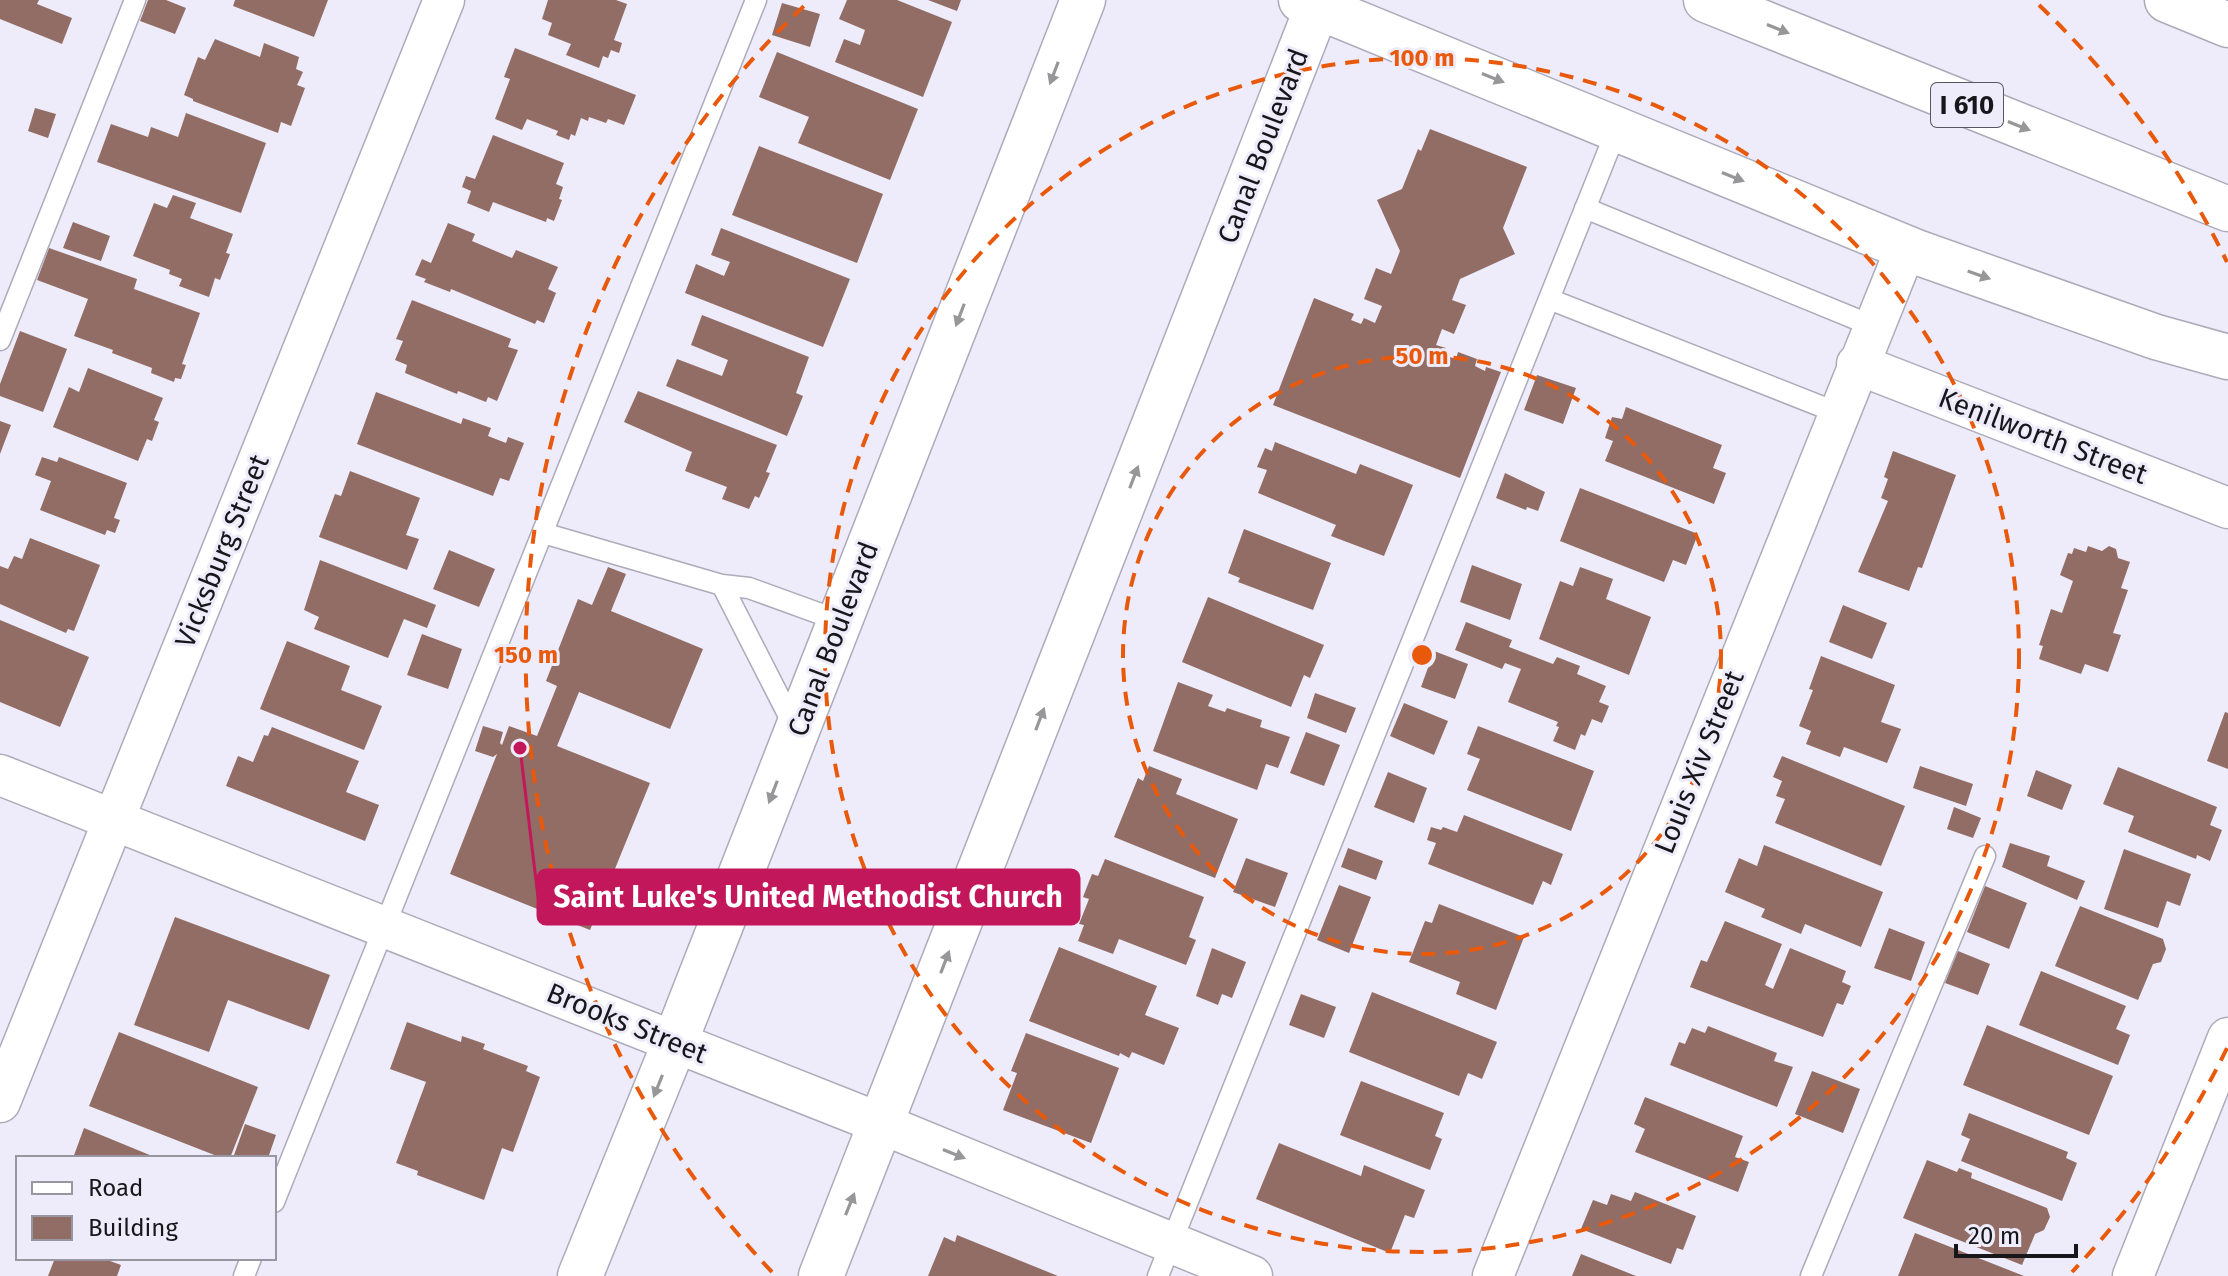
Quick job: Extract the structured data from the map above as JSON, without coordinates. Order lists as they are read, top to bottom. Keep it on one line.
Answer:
{"streets":{"main road":["I 610","Canal Boulevard"],"street":["Kenilworth Street","Vicksburg Street","Louis Xiv Street","Brooks Street"]},"crossings":[["Canal Boulevard","Brooks Street"],["Kenilworth Street","Louis Xiv Street"],["Vicksburg Street","Brooks Street"]],"places":["Saint Luke's United Methodist Church"],"legend":["Road","Building"],"scale_bar":"20 m","rings":["100 m","50 m","150 m"]}
